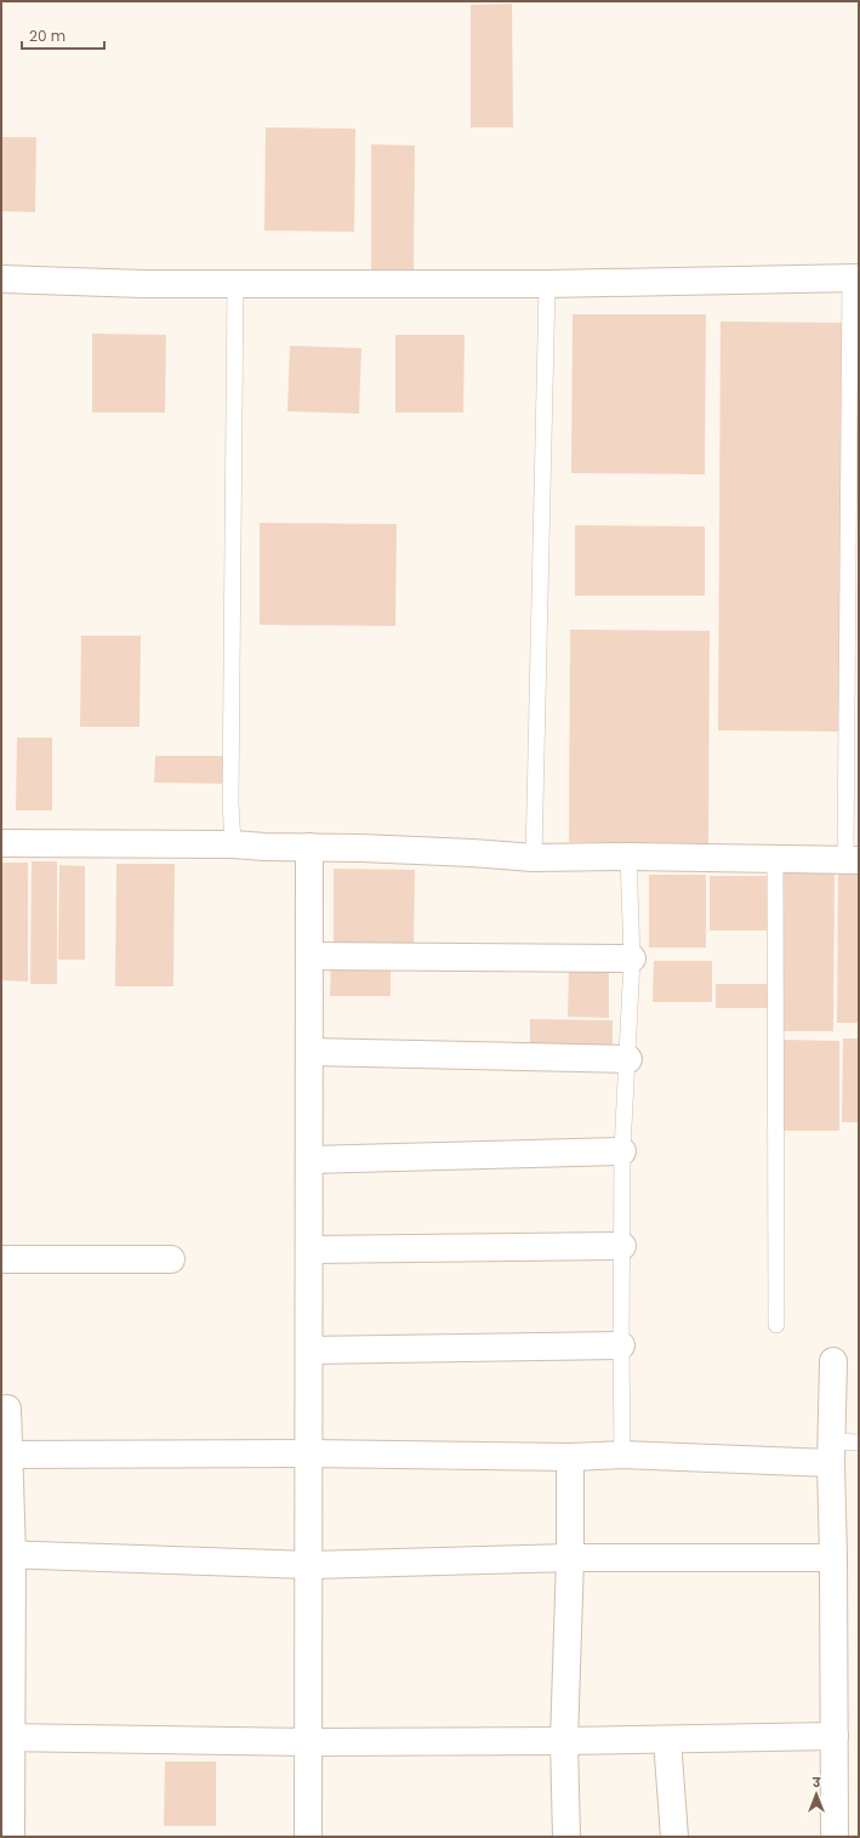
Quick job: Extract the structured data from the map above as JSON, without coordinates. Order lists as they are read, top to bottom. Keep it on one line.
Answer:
{"scale_bar":"20 m","north":"top"}
